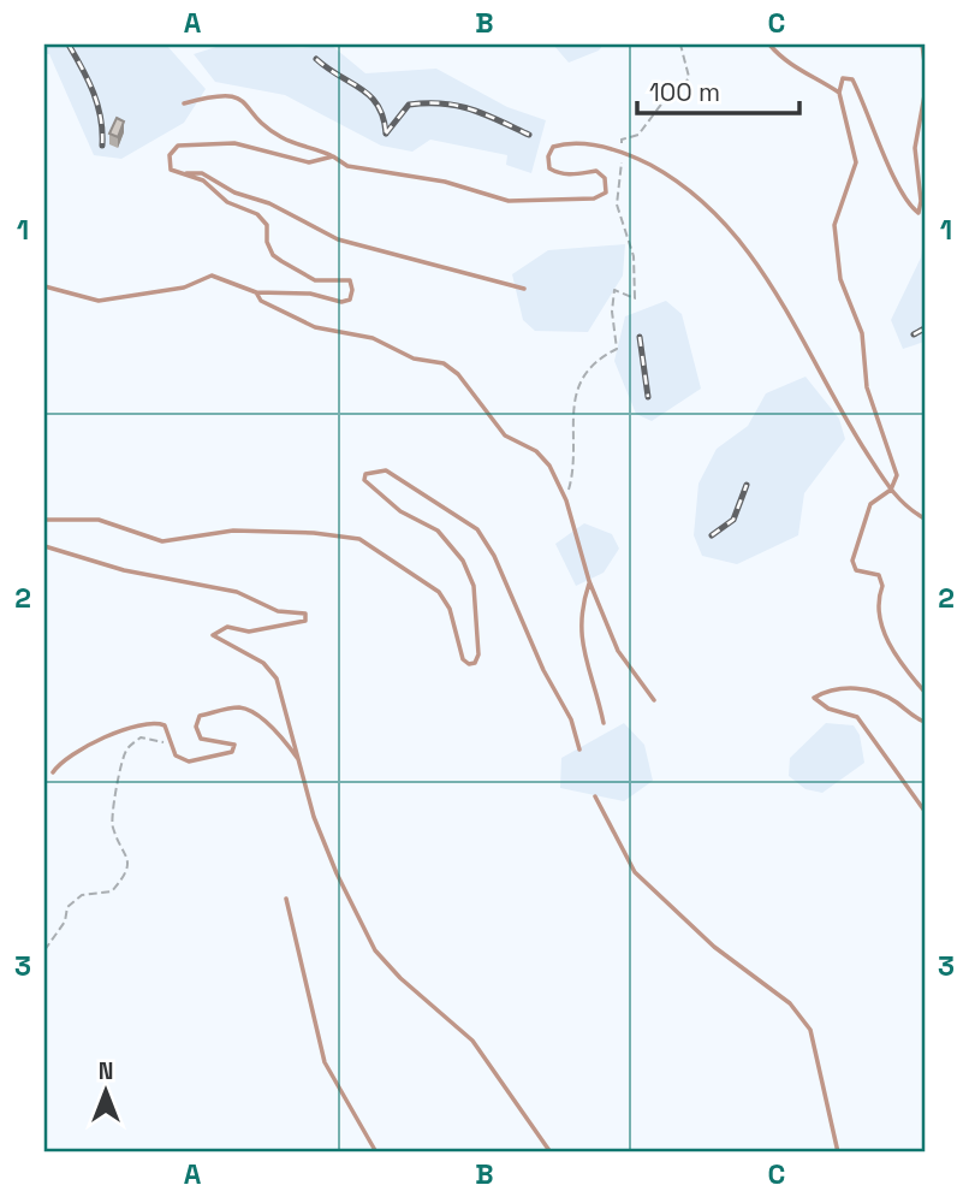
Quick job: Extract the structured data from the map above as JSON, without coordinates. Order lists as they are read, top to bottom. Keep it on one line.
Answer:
{"scale_bar":"100 m","north":"top","grid":{"columns":["A","B","C"],"rows":["1","2","3"]}}
